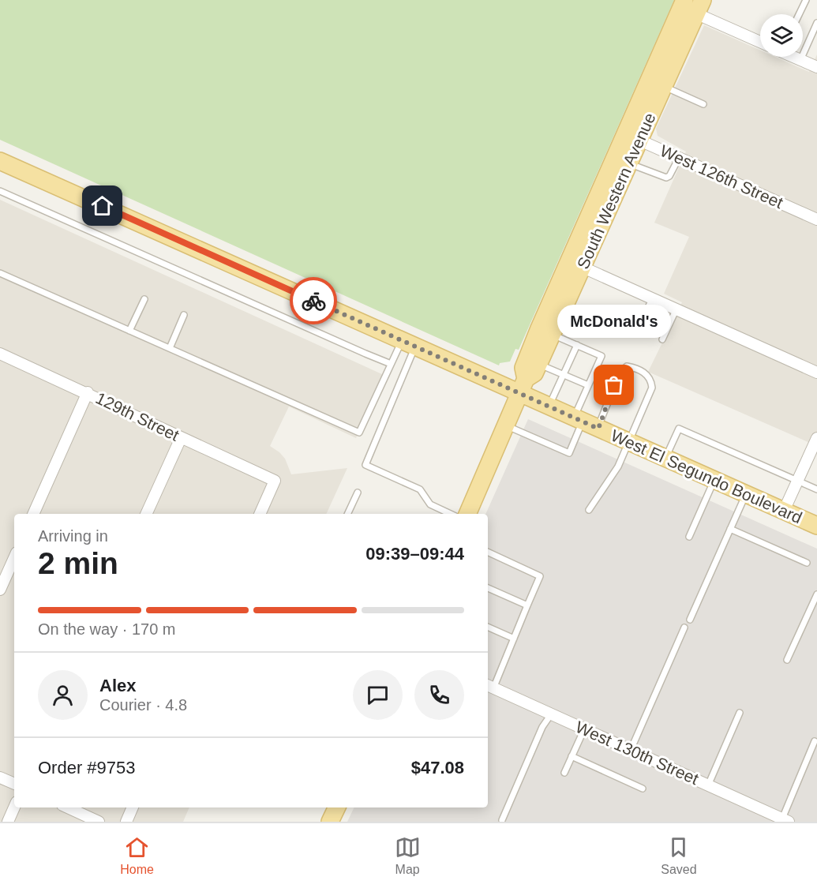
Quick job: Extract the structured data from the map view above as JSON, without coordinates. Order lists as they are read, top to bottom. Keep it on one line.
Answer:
{"streets":{"main road":["South Western Avenue","West El Segundo Boulevard"],"street":["West 126th Street","129th Street","West 130th Street"]},"crossings":[["West 126th Street","South Western Avenue"],["South Western Avenue","West El Segundo Boulevard"]],"places":["McDonald's"],"page":{"bubble":"McDonald's","heading":["2 min","Arriving in","09:39–09:44"],"panel":["Alex","Courier · 4.8","Order #9753","$47.08"],"bar":"On the way · 170 m","tabs":["Home","Map","Saved"]}}
